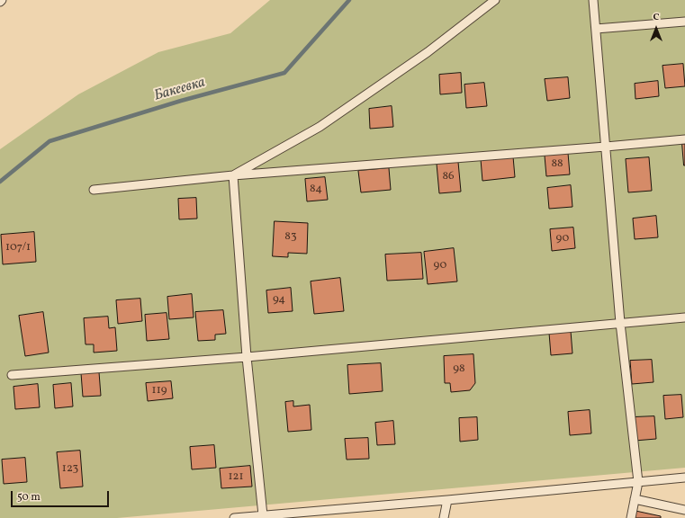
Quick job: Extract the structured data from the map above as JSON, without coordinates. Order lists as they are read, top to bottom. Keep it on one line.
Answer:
{"water":["Бакеевка"],"house_numbers":["88","86","84","83","90","107/1","90","94","98","119","123","121"],"scale_bar":"50 m","north":"top"}
